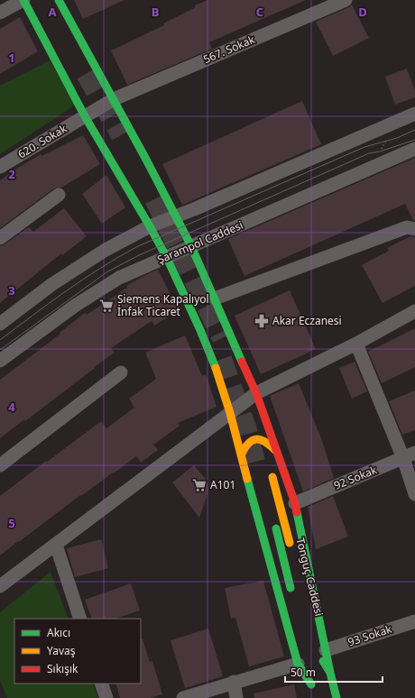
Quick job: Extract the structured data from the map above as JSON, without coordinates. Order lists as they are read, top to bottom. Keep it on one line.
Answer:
{"streets":{"main road":["Tonguç Caddesi"],"street":["567. Sokak","620. Sokak","Şarampol Caddesi","92 Sokak","93 Sokak"]},"crossings":[["567. Sokak","620. Sokak"]],"places":{"supermarket":["Siemens Kapalıyol İnfak Ticaret","A101"],"pharmacy":["Akar Eczanesi"]},"legend":["Akıcı","Yavaş","Sıkışık"],"scale_bar":"50 m","grid":{"columns":["A","B","C","D"],"rows":["1","2","3","4","5"]}}
